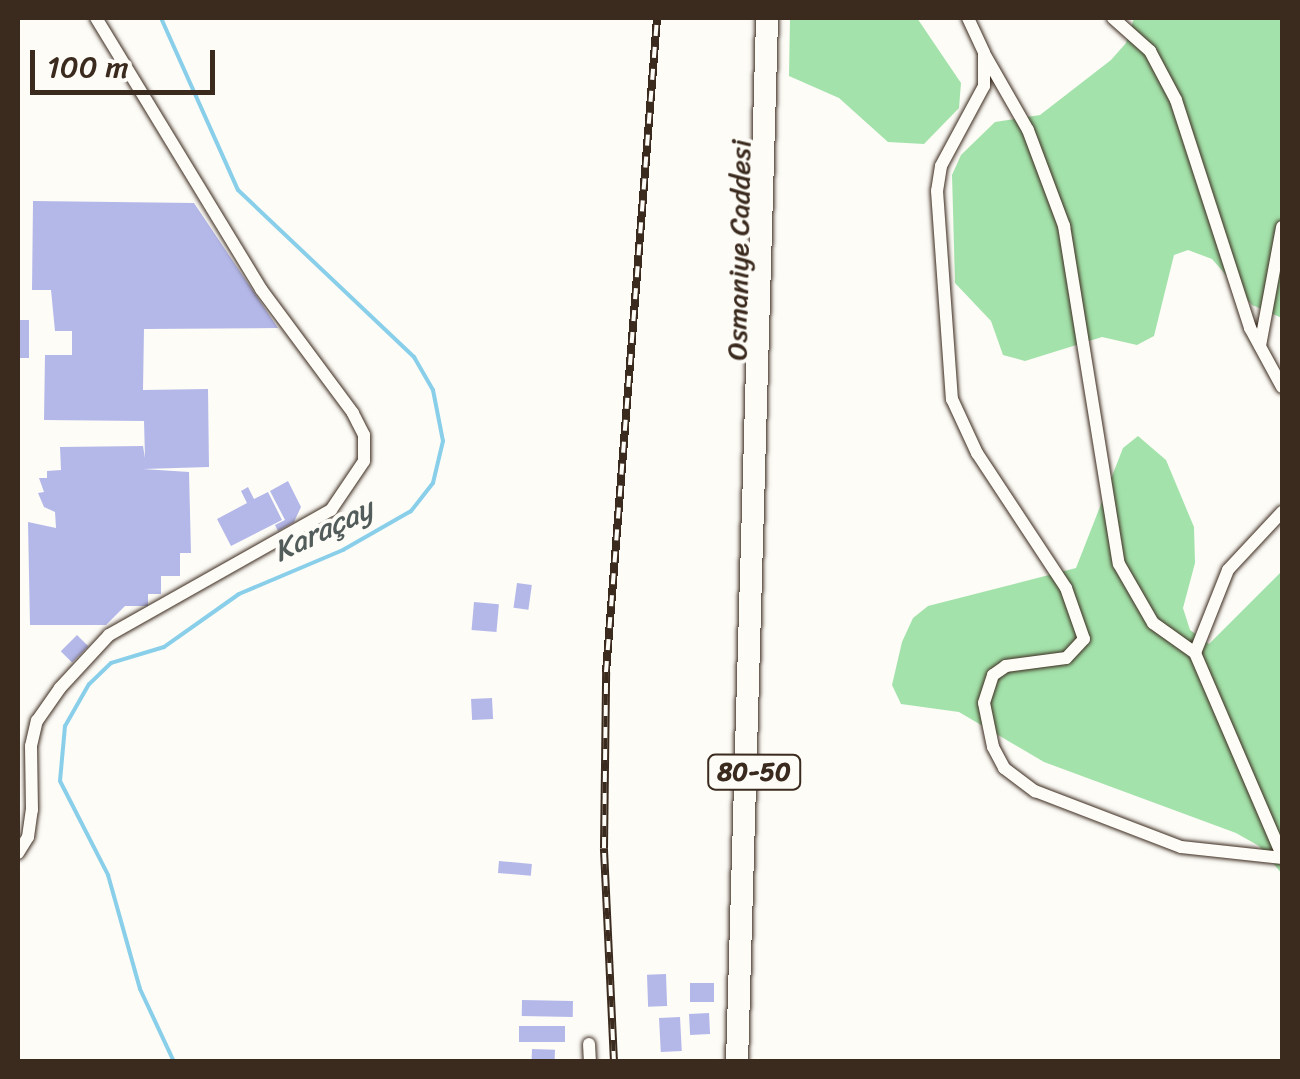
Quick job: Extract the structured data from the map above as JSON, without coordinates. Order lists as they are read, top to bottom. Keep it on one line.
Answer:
{"streets":{"highway":["Osmaniye Caddesi","80-50"]},"water":["Karaçay"],"scale_bar":"100 m"}
